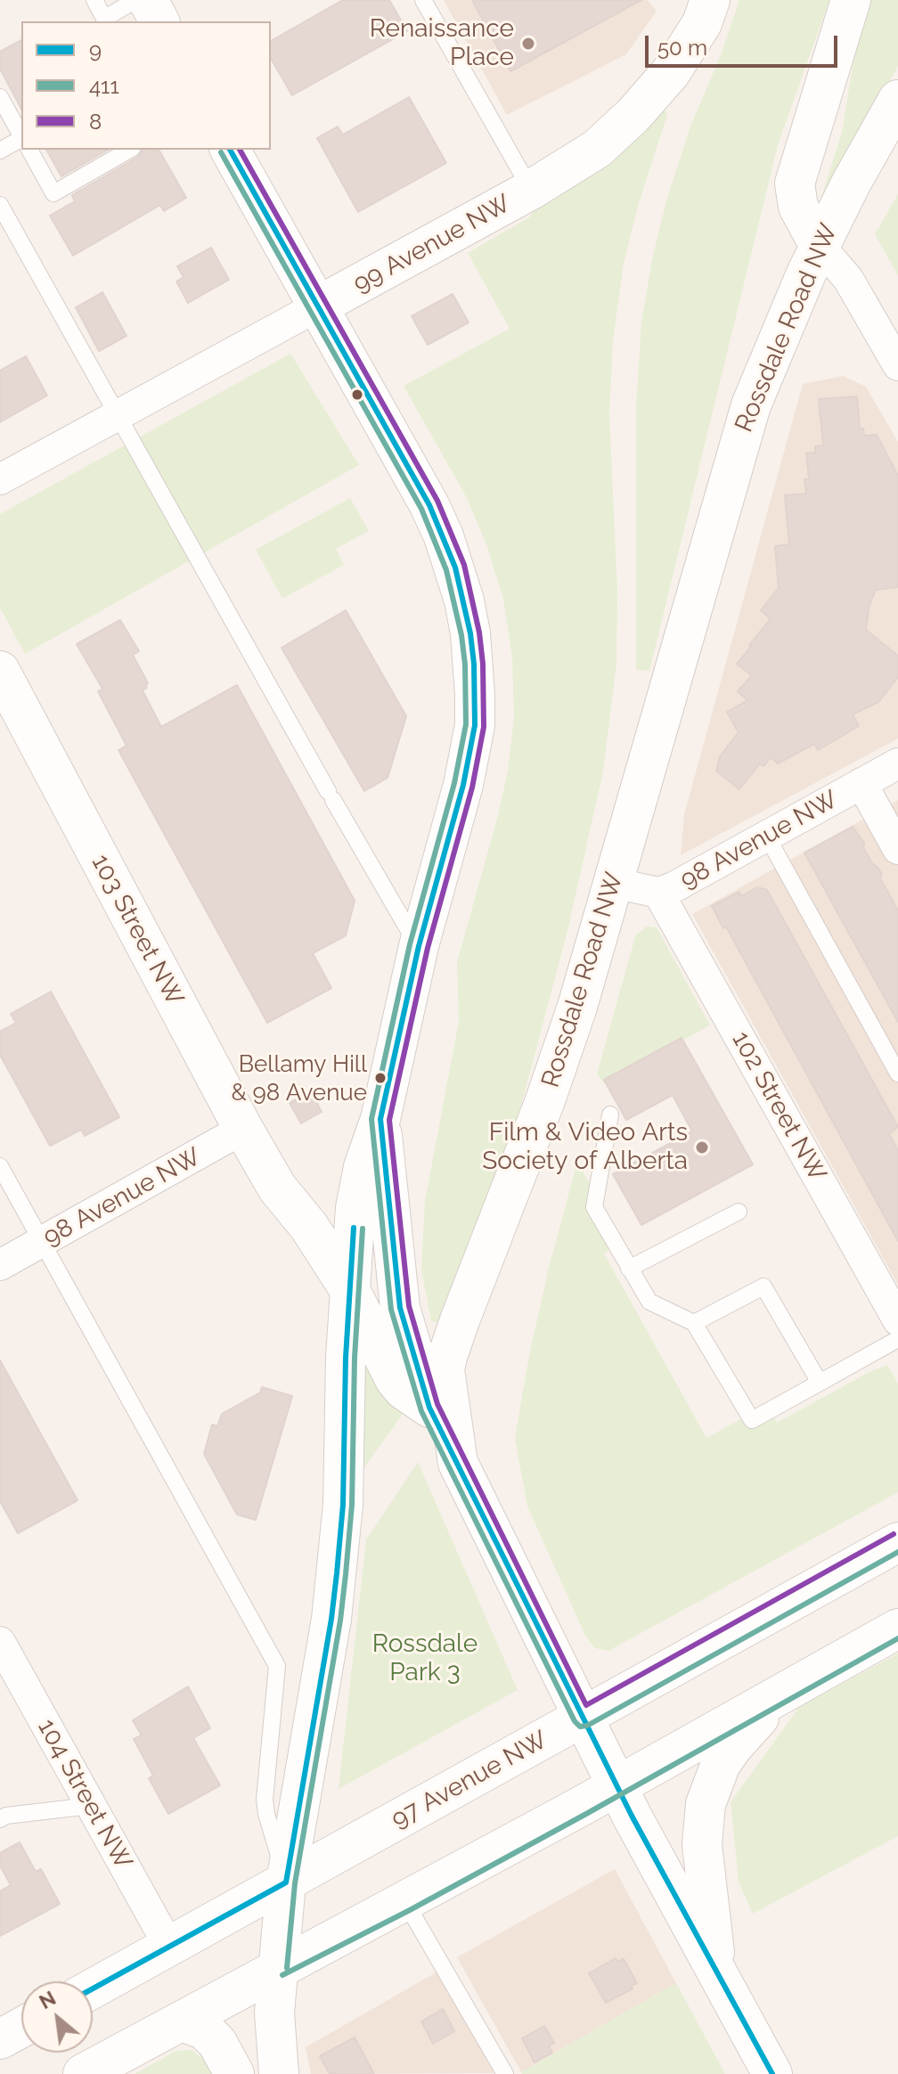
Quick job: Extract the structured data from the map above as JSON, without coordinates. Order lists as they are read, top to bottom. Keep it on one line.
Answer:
{"streets":{"main road":["99 Avenue NW","Rossdale Road NW","103 Street NW","97 Avenue NW"],"street":["98 Avenue NW","102 Street NW","104 Street NW"]},"crossings":[["Rossdale Road NW","98 Avenue NW"],["Rossdale Road NW","97 Avenue NW"],["98 Avenue NW","103 Street NW"],["98 Avenue NW","102 Street NW"],["97 Avenue NW","104 Street NW"]],"parks":["Rossdale Park 3"],"places":["Renaissance Place","Bellamy Hill & 98 Avenue","Film & Video Arts Society of Alberta"],"lines":["transit line 9","transit line 8","transit line 411"],"legend":["9","411","8"],"scale_bar":"50 m","north":"top left"}
